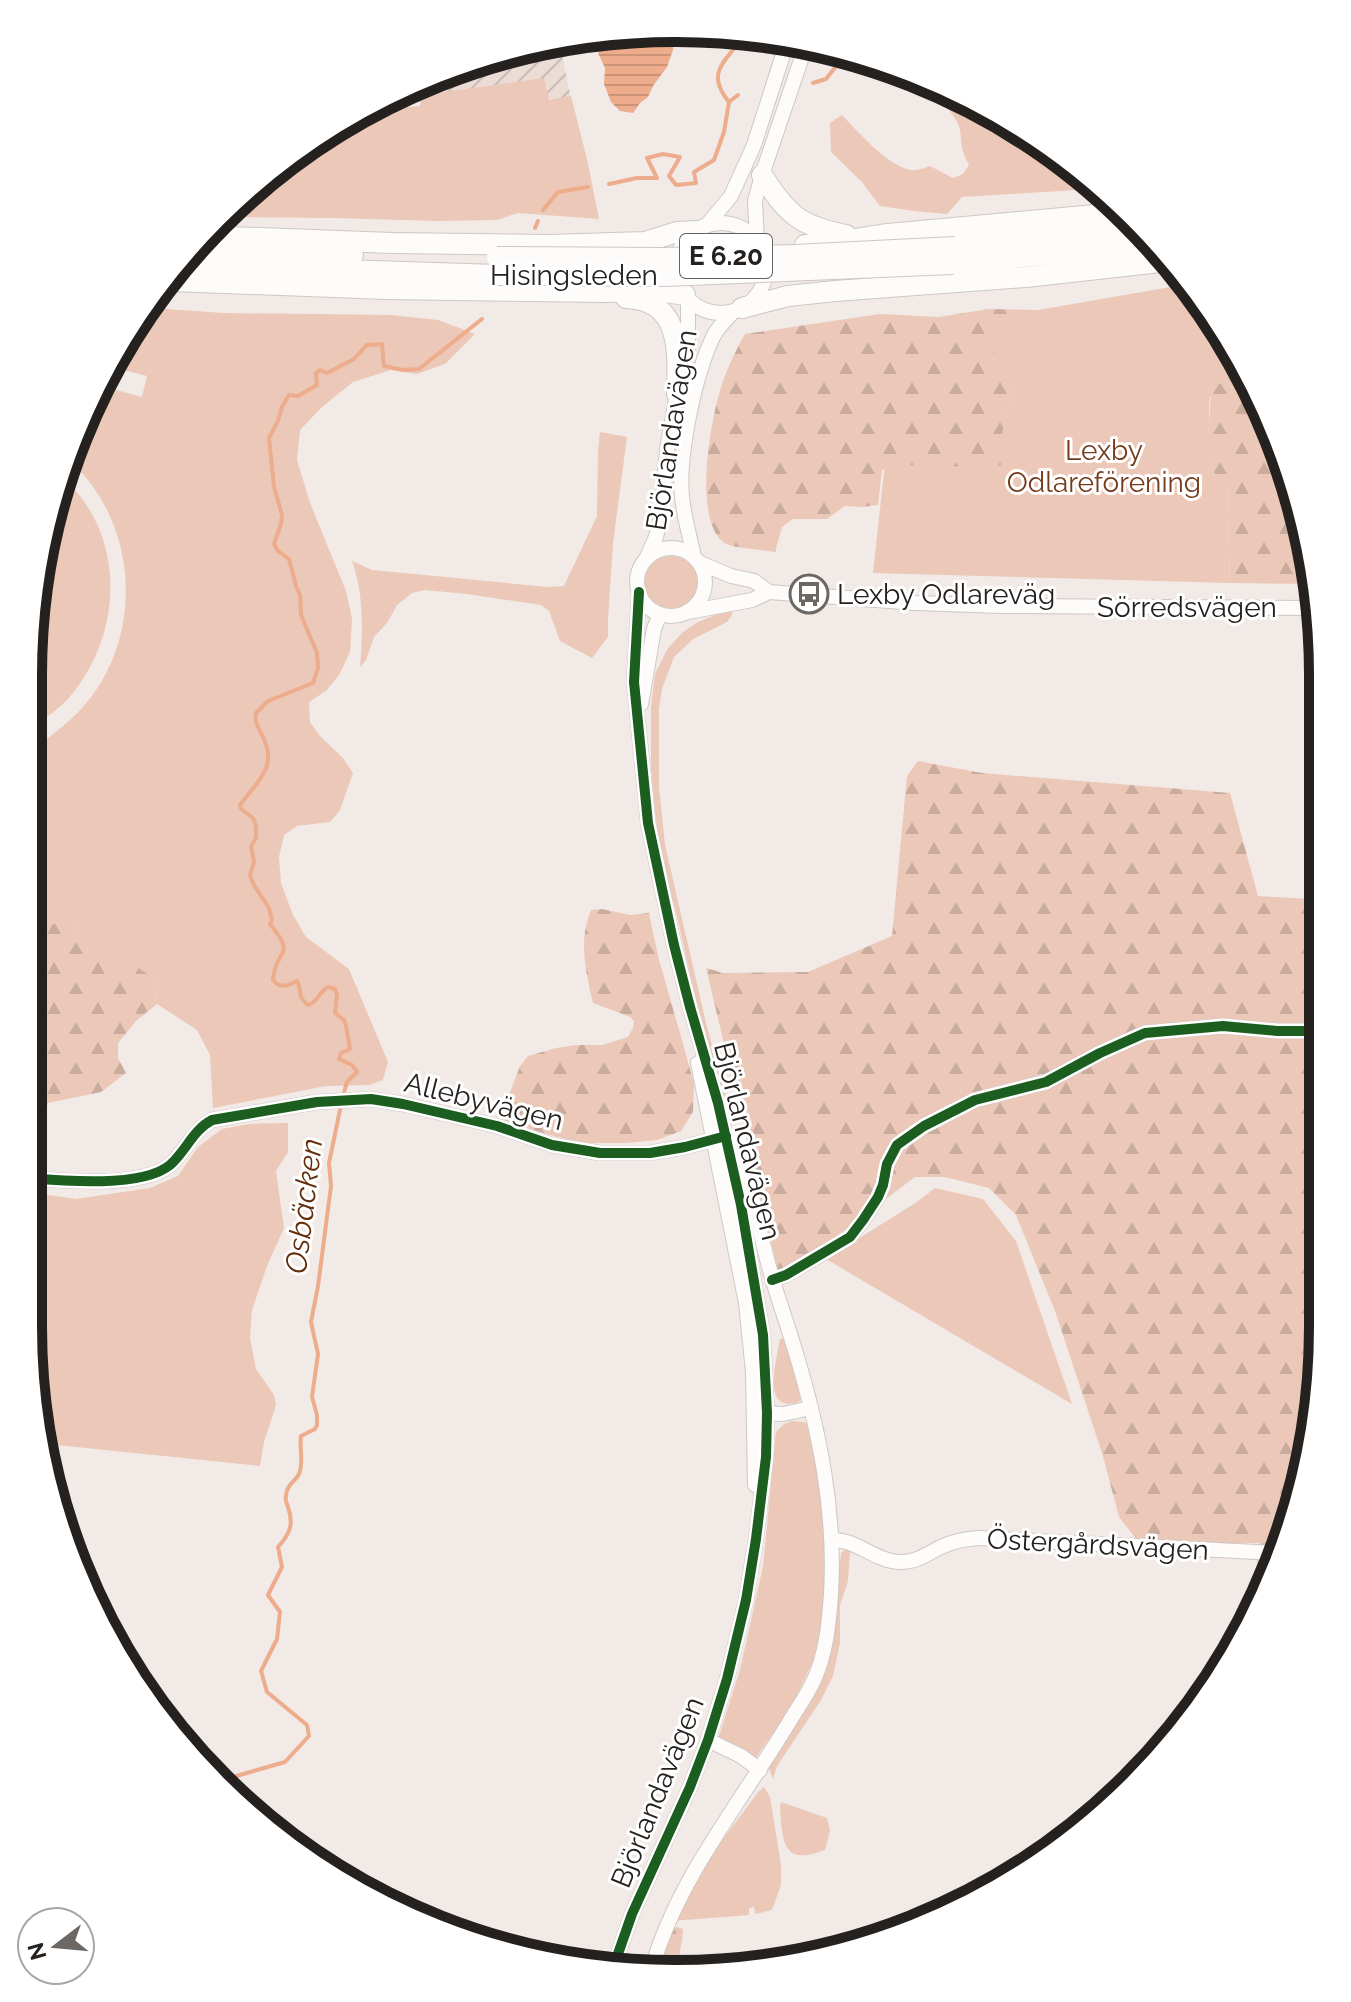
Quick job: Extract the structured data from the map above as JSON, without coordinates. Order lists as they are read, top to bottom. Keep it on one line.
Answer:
{"streets":{"highway":["E 6.20","Hisingsleden"],"street":["Björlandavägen","Sörredsvägen","Allebyvägen","Östergårdsvägen"]},"crossings":[["Björlandavägen","Sörredsvägen"],["Björlandavägen","Allebyvägen"]],"water":["Osbäcken"],"parks":["Lexby Odlareförening"],"places":{"bus stop":["Lexby Odlareväg"]},"north":"left"}
